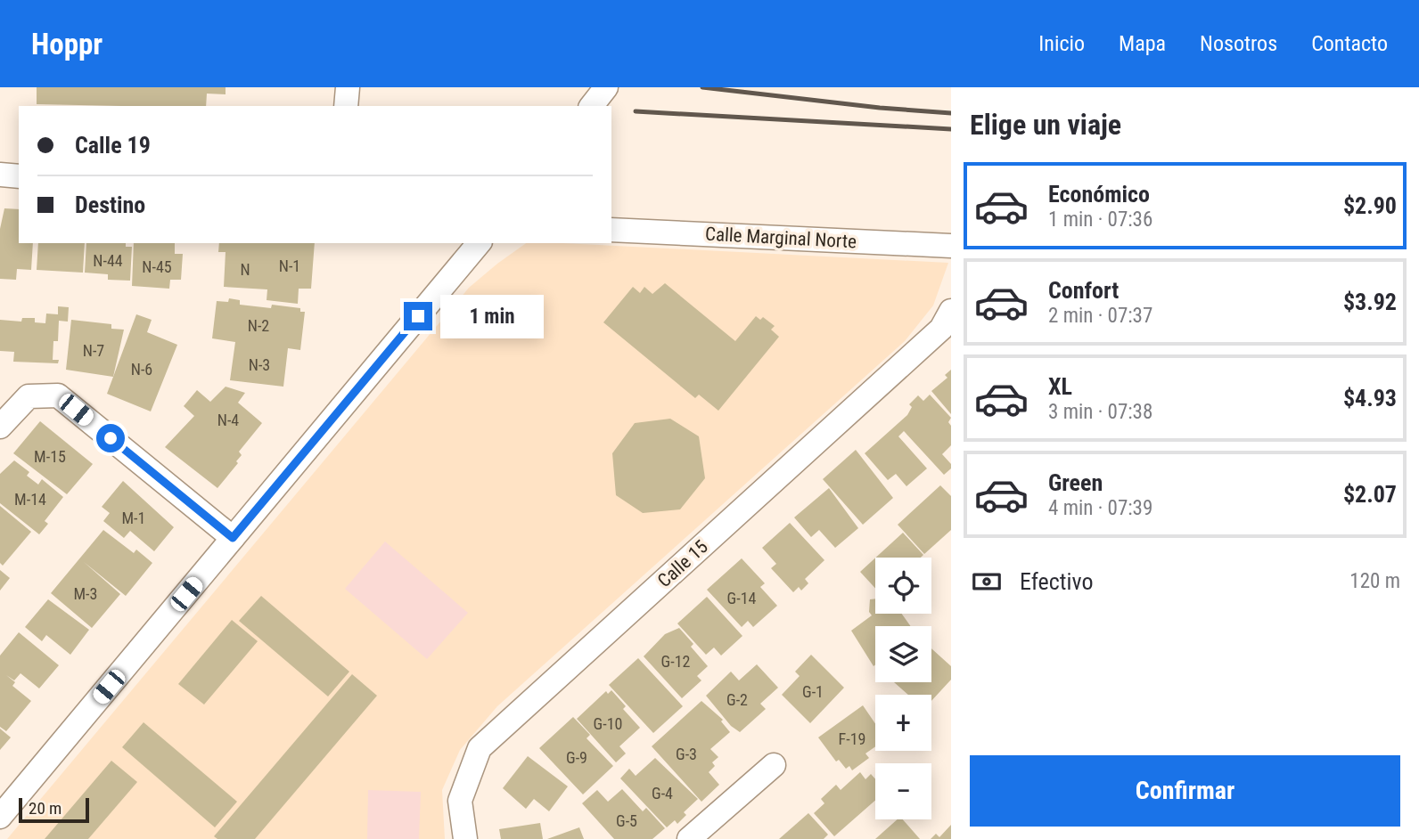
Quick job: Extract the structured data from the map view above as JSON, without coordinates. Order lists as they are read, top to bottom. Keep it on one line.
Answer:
{"streets":{"street":["Calle Marginal Norte","Calle 15"]},"house_numbers":["N-44","N-1","N-45","N","N-2","N-7","N-3","N-6","N-4","M-15","M-14","M-1","M-3","G-14","G-12","G-1","G-2","G-10","F-19","G-3","G-9","G-4","G-5"],"scale_bar":"20 m","page":{"header":"Hoppr","nav":["Inicio","Mapa","Nosotros","Contacto"],"heading":"Elige un viaje","banner":["Calle 19","Destino"],"list":[{"name":"Económico","note":"1 min · 07:36","value":"$2.90"},{"name":"Confort","note":"2 min · 07:37","value":"$3.92"},{"name":"XL","note":"3 min · 07:38","value":"$4.93"},{"name":"Green","note":"4 min · 07:39","value":"$2.07"}],"bubble":"1 min","pay":["Efectivo","120 m"],"map_buttons":["+","−"],"buttons":"Confirmar","scale":"20 m"}}
